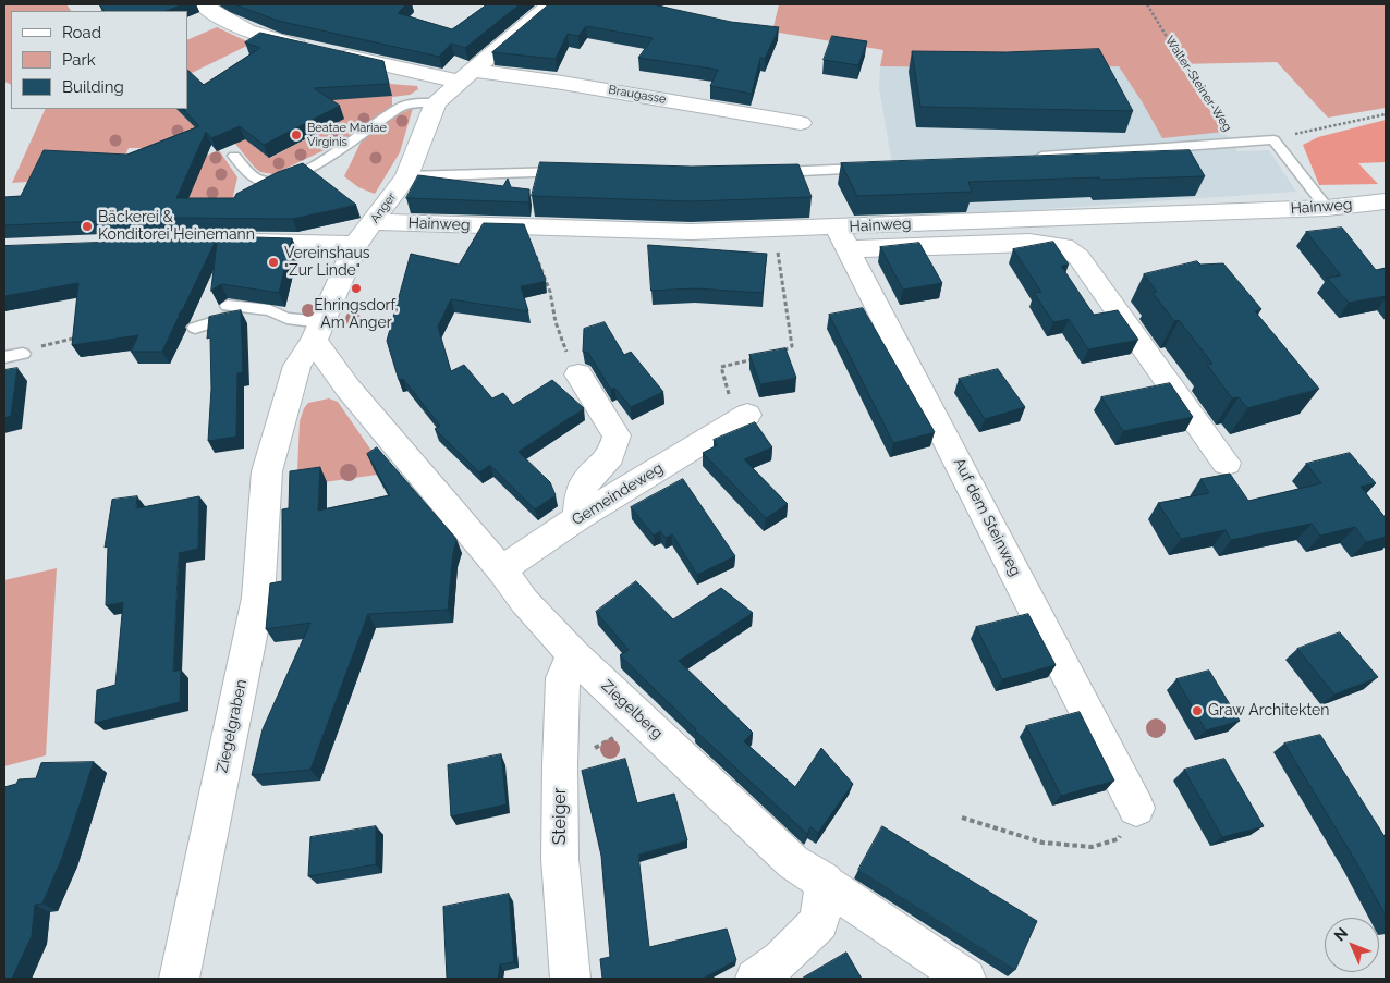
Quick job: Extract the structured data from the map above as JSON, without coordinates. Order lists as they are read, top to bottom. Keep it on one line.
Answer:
{"streets":{"street":["Braugasse","Hainweg","Anger","Gemeindeweg","Auf dem Steinweg","Ziegelberg","Ziegelgraben","Steiger"],"lane":["Walter-Steiner-Weg"]},"crossings":[["Braugasse","Anger"],["Hainweg","Anger"],["Hainweg","Auf dem Steinweg"],["Anger","Ziegelberg"],["Anger","Ziegelgraben"],["Gemeindeweg","Ziegelberg"],["Ziegelberg","Steiger"]],"places":["Beatae Mariae Virginis","Bäckerei & Konditorei Heinemann","Vereinshaus \"Zur Linde\"","Ehringsdorf, Am Anger","Graw Architekten"],"legend":["Road","Park","Building"],"north":"top left"}
